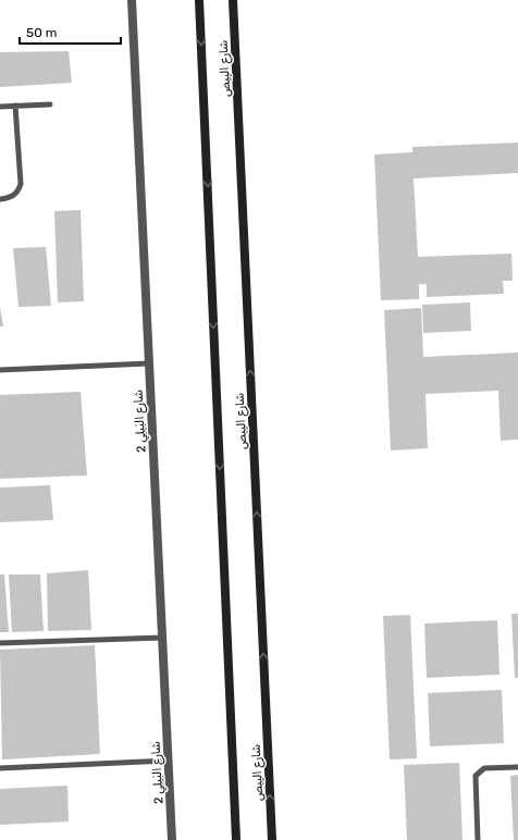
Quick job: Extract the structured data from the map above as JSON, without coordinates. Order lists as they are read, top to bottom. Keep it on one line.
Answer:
{"streets":{"street":["شارع البِيص","شارع البَيلِي 2"]},"scale_bar":"50 m"}
